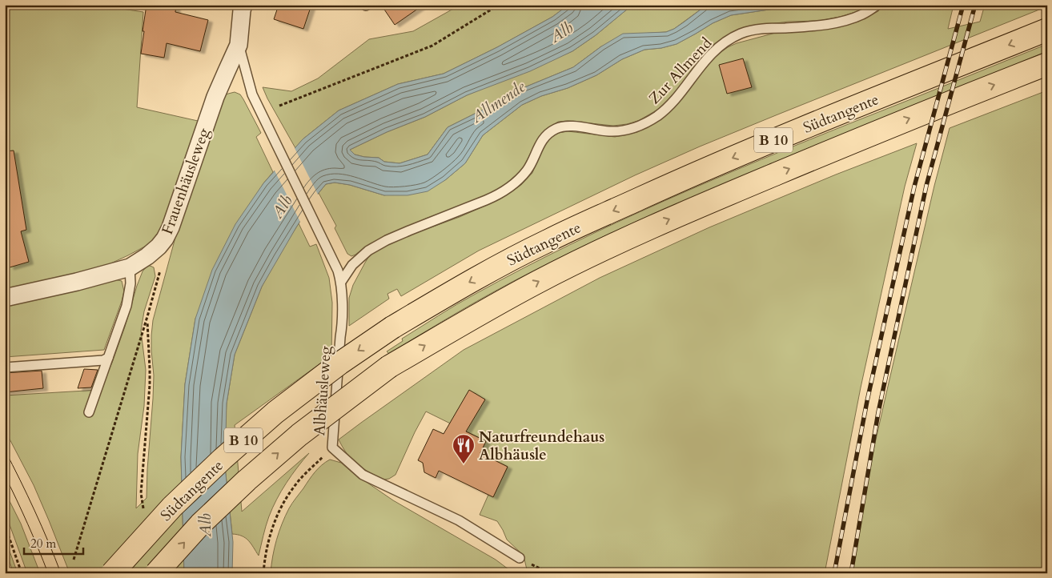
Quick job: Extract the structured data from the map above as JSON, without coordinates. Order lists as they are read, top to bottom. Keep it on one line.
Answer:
{"streets":{"highway":["Südtangente","B 10"],"street":["Frauenhäusleweg"],"lane":["Zur Allmend","Albhäusleweg"]},"crossings":[["Zur Allmend","Albhäusleweg"],["Frauenhäusleweg","Albhäusleweg"]],"water":["Alb","Allmende"],"places":{"restaurant":["Naturfreundehaus Albhäusle"]},"scale_bar":"20 m"}
